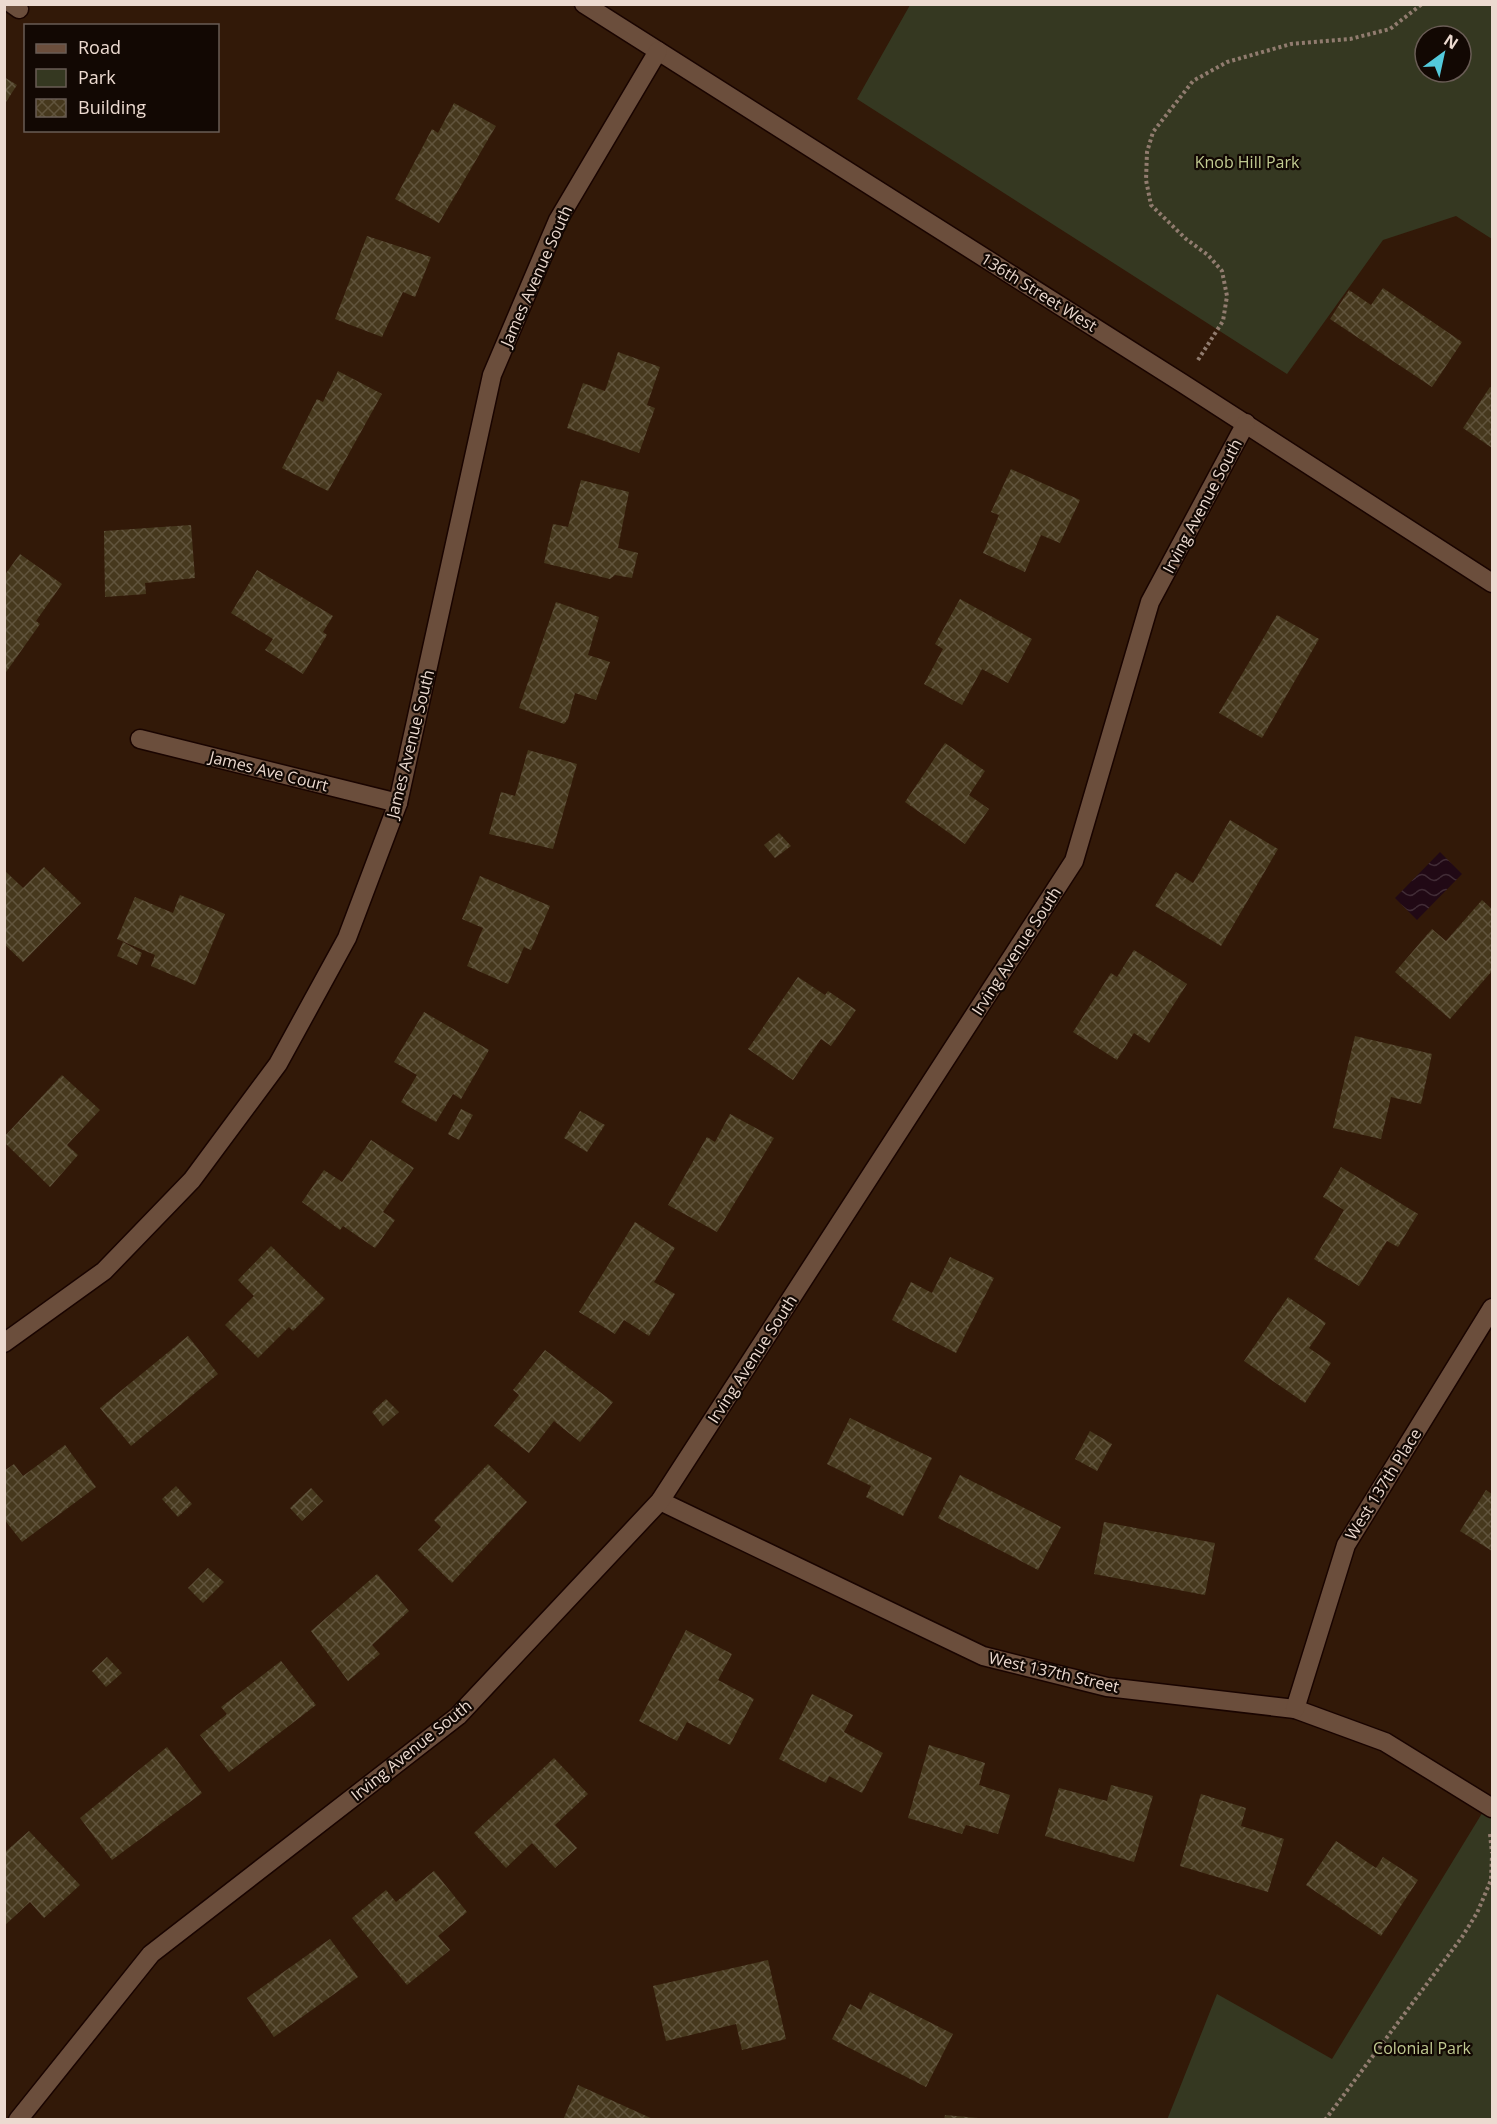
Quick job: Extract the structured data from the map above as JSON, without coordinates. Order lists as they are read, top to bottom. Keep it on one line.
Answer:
{"streets":{"street":["James Avenue South","136th Street West","Irving Avenue South","James Ave Court","West 137th Place","West 137th Street"]},"crossings":[["James Avenue South","136th Street West"],["James Avenue South","James Ave Court"],["136th Street West","Irving Avenue South"],["Irving Avenue South","West 137th Street"],["West 137th Place","West 137th Street"]],"parks":["Knob Hill Park","Colonial Park"],"legend":["Road","Park","Building"],"north":"top right"}
